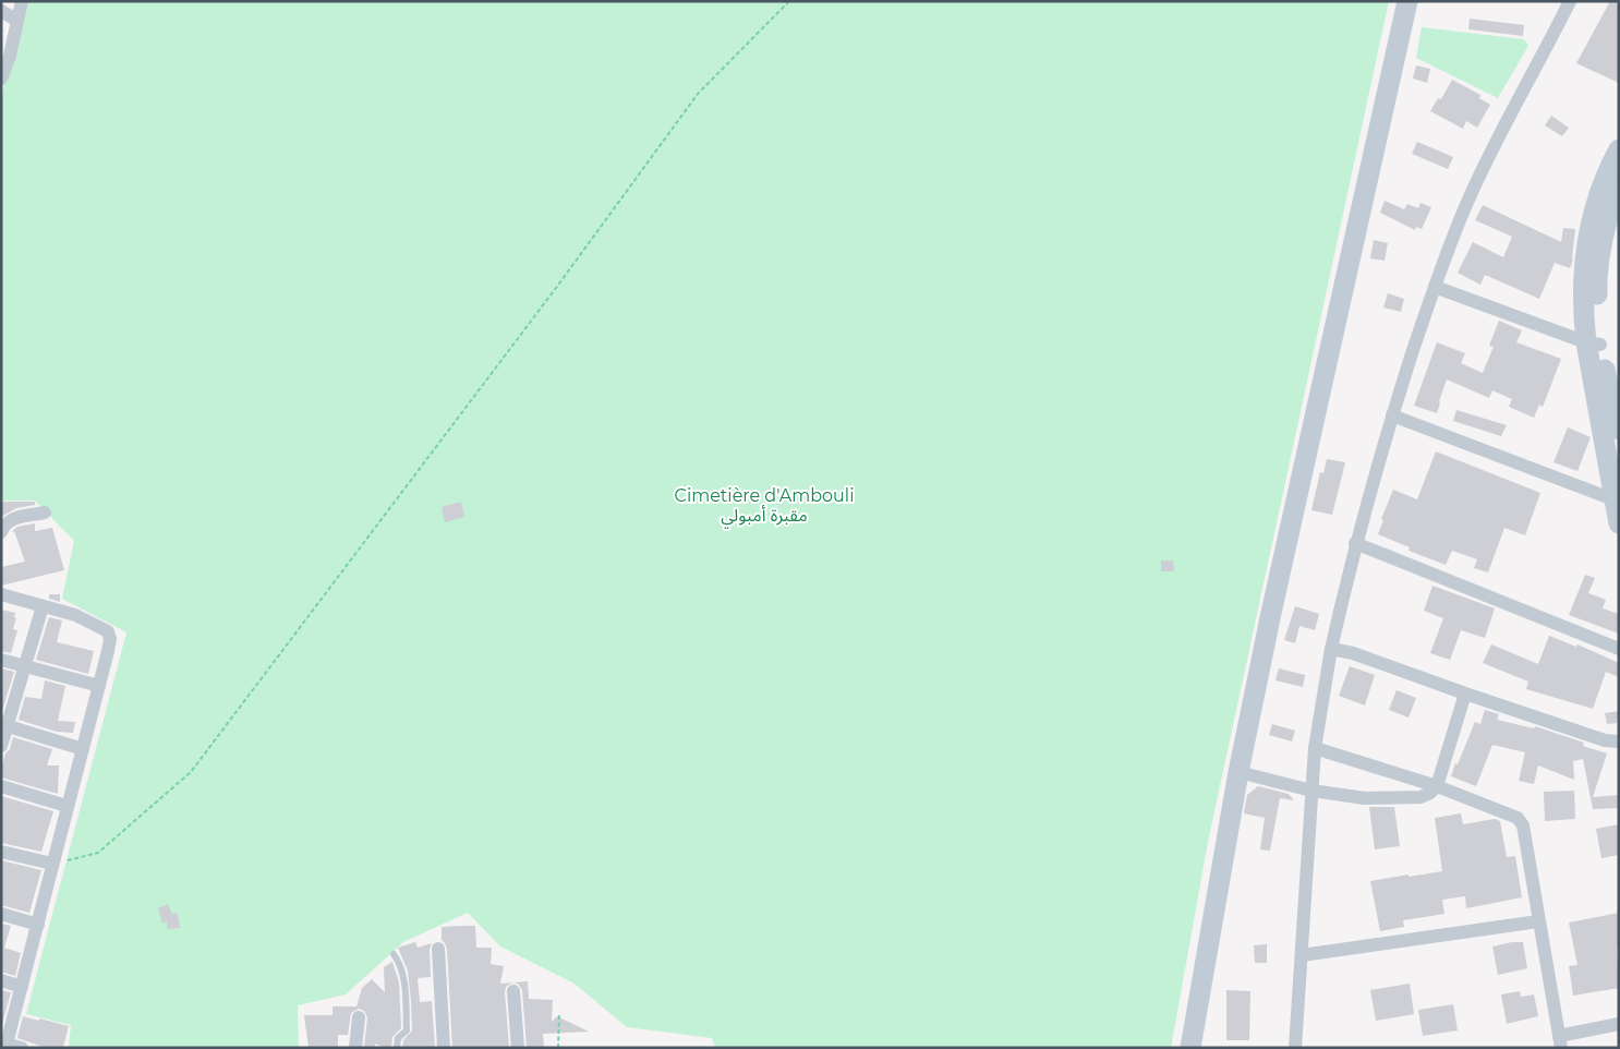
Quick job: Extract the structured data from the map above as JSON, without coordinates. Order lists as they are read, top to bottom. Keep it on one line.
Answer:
{"parks":["Cimetière d'Ambouli مقبرة أمبولي"]}
